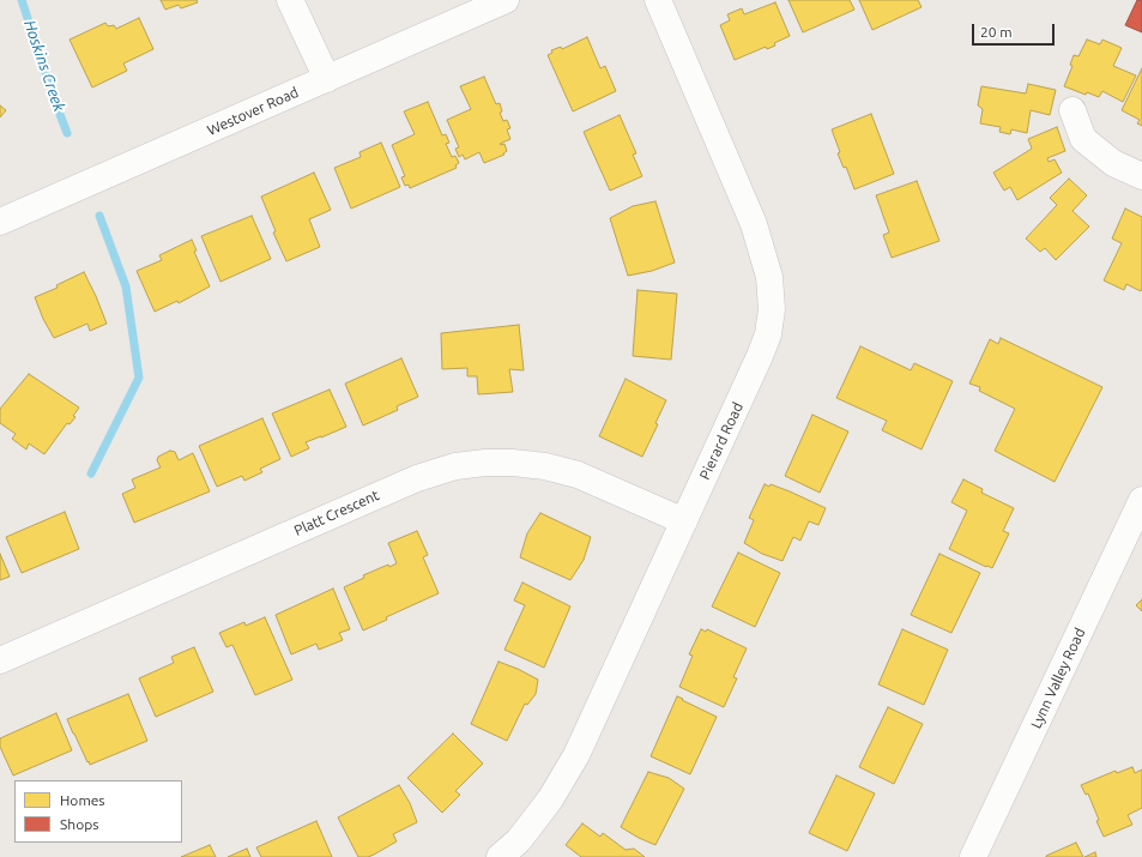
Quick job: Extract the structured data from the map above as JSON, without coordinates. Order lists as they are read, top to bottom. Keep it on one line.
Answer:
{"streets":{"street":["Westover Road","Pierard Road","Platt Crescent","Lynn Valley Road"]},"crossings":[["Pierard Road","Platt Crescent"]],"water":["Hoskins Creek"],"legend":["Homes","Shops"],"scale_bar":"20 m"}
